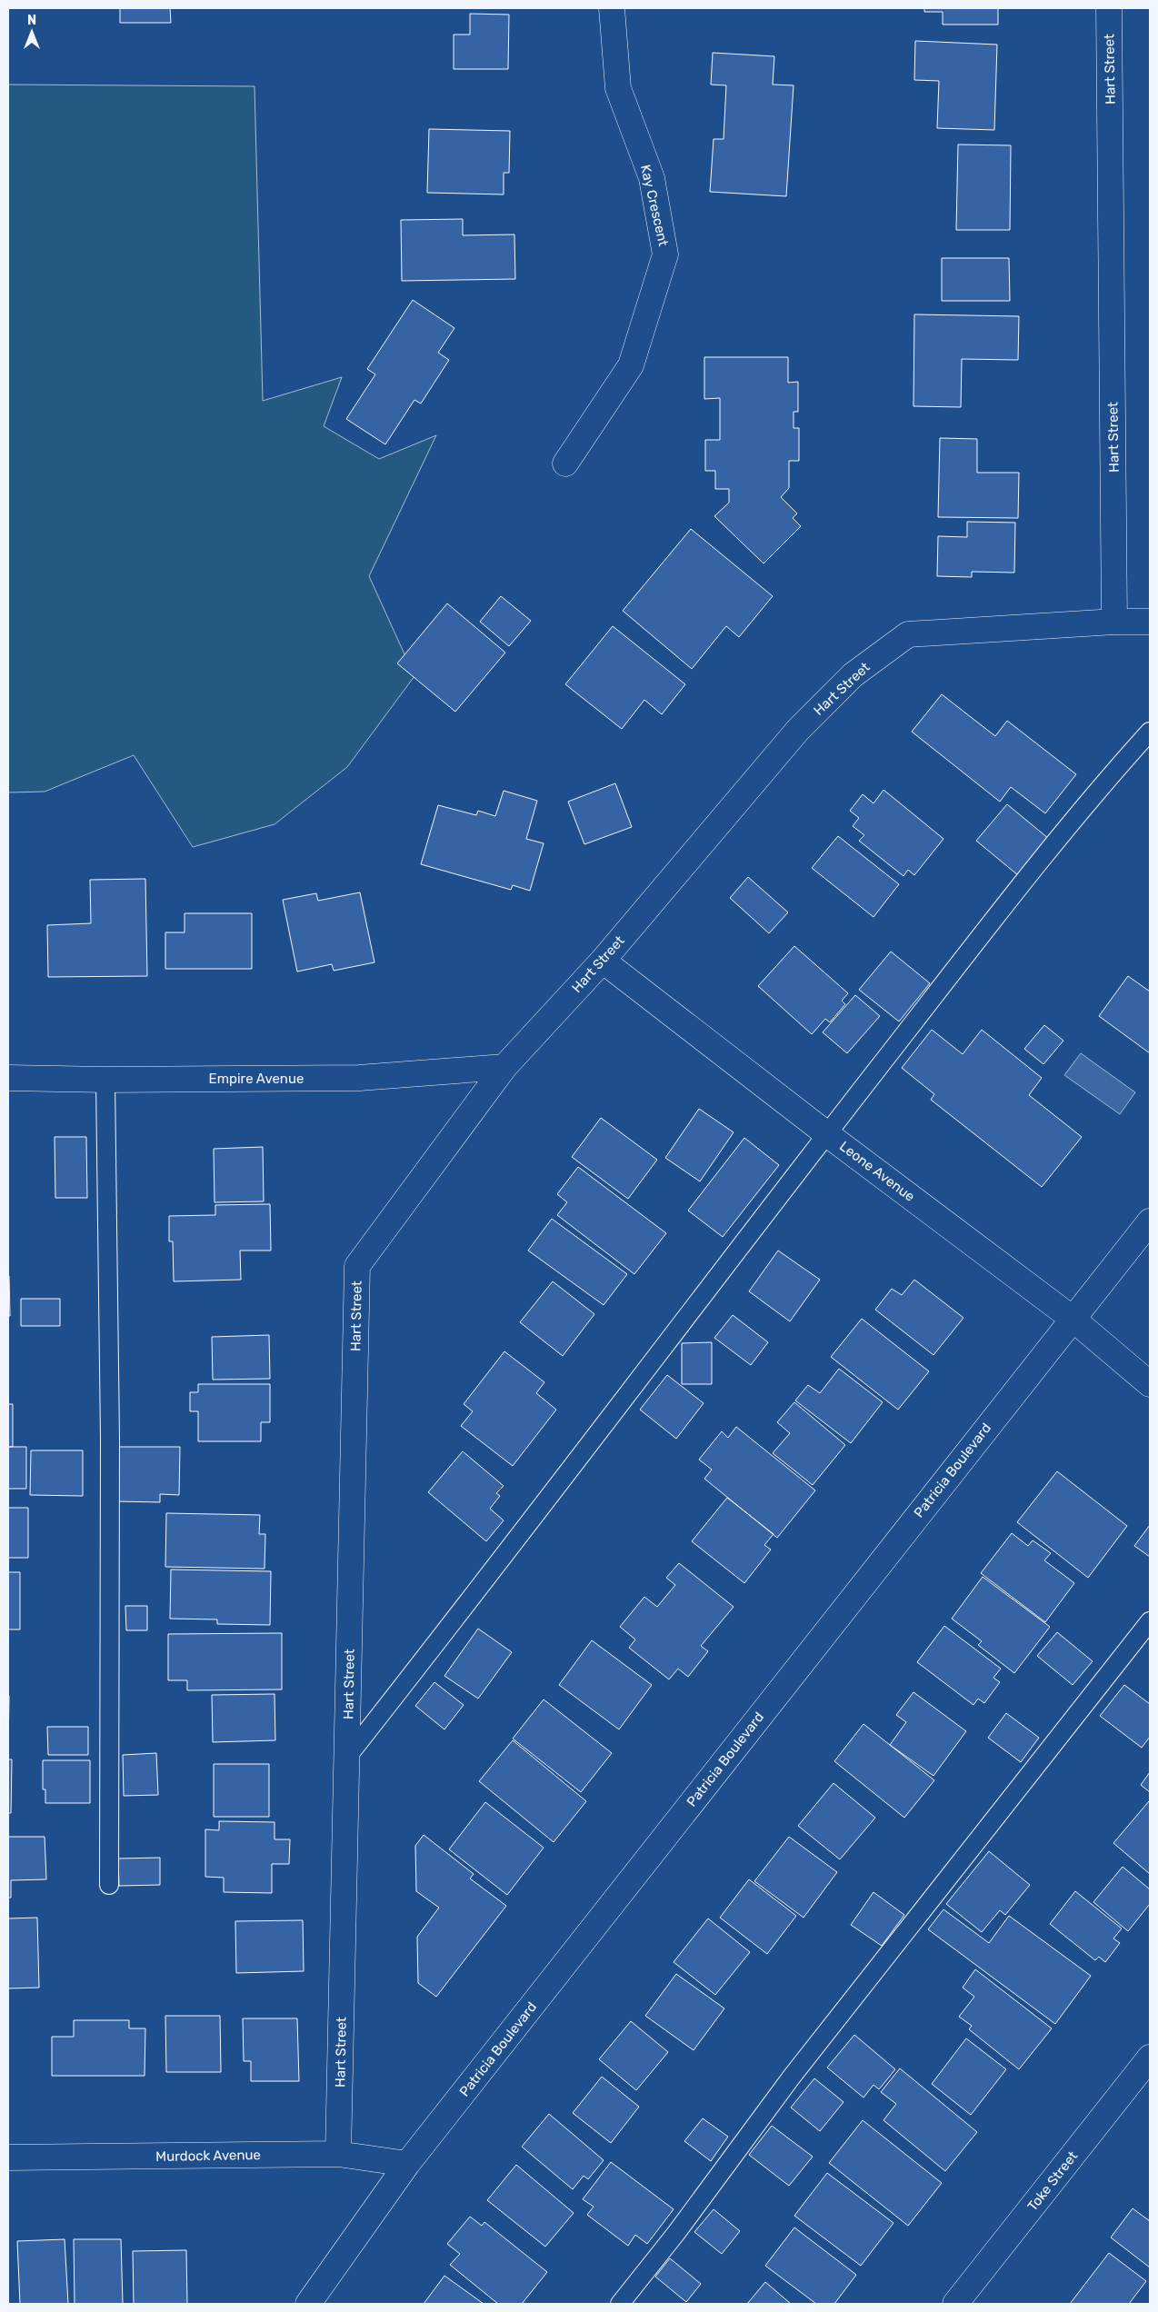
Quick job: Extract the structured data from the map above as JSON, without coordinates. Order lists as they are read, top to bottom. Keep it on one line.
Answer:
{"streets":{"street":["Hart Street","Kay Crescent","Empire Avenue","Leone Avenue","Patricia Boulevard","Murdock Avenue","Toke Street"]},"crossings":[["Hart Street","Empire Avenue"],["Hart Street","Leone Avenue"],["Hart Street","Murdock Avenue"],["Leone Avenue","Patricia Boulevard"],["Patricia Boulevard","Murdock Avenue"]],"north":"top"}
